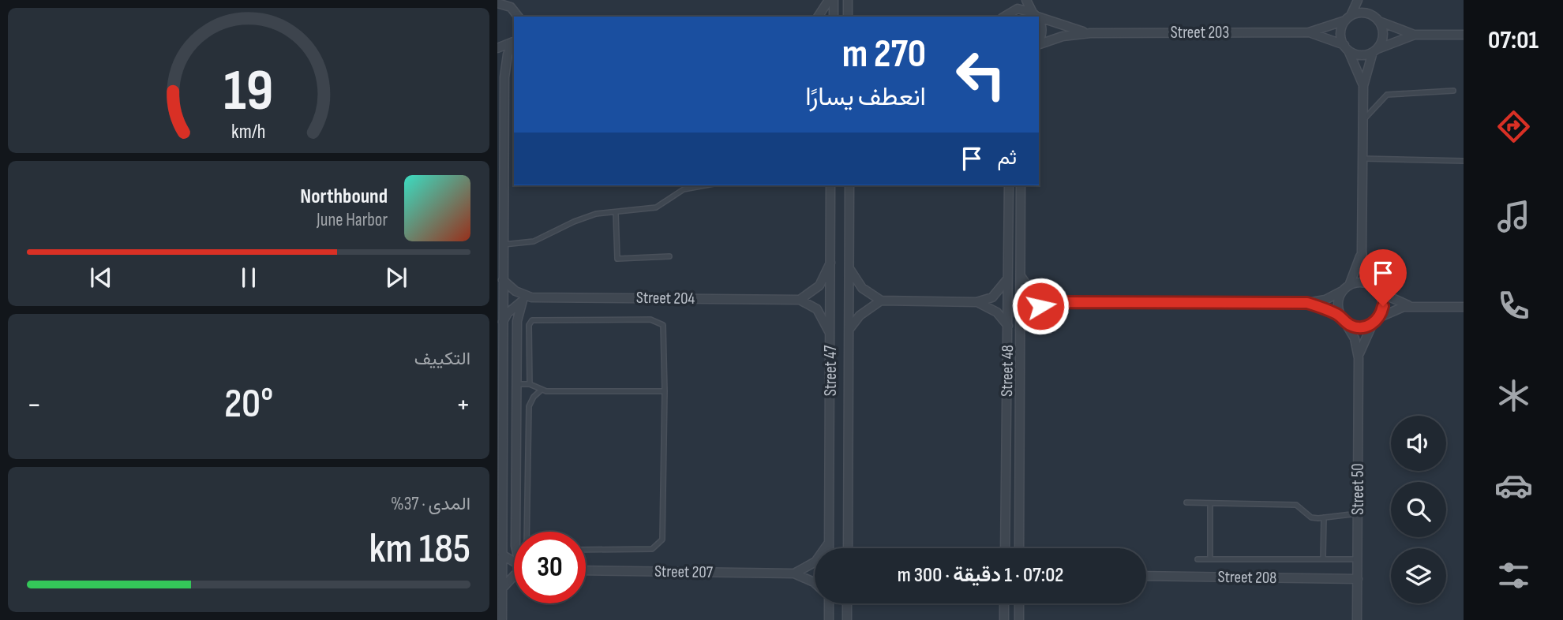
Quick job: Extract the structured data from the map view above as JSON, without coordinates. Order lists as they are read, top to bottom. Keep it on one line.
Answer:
{"streets":{"street":["Street 203","Street 204","Street 47","Street 48","Street 50","Street 207","Street 208"]},"crossings":[["Street 50","Street 208"]],"page":{"tabs":"07:01","turn":["270 m","انعطف يسارًا"],"then":"ثم","song":["Northbound","June Harbor"],"tile":["التكييف",["المدى · 37%","185 km"]],"heat":["−","20°","+"],"limit":"30","trip":"07:02 · 1 دقيقة · 300 m","gauge":["19","km/h"]}}
